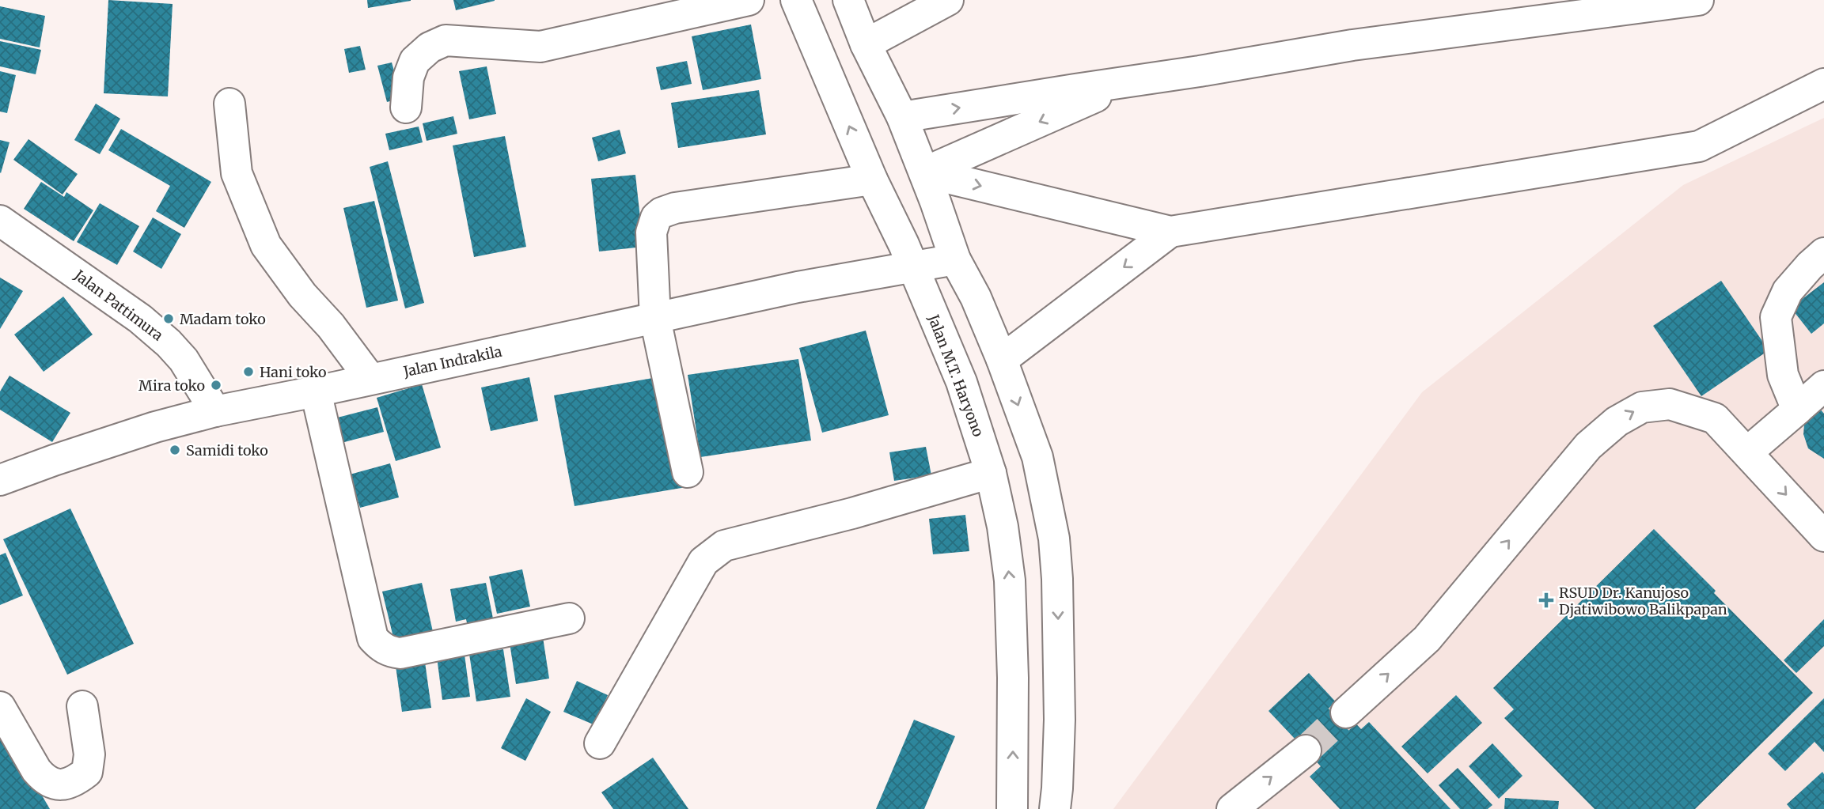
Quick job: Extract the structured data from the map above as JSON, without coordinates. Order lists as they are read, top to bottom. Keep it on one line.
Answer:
{"streets":{"main road":["Jalan Pattimura","Jalan Indrakila","Jalan M.T. Haryono"]},"crossings":[["Jalan Pattimura","Jalan Indrakila"],["Jalan Indrakila","Jalan M.T. Haryono"]],"places":{"other":["Madam toko","Hani toko","Mira toko","Samidi toko"],"health":["RSUD Dr. Kanujoso Djatiwibowo Balikpapan"]}}
